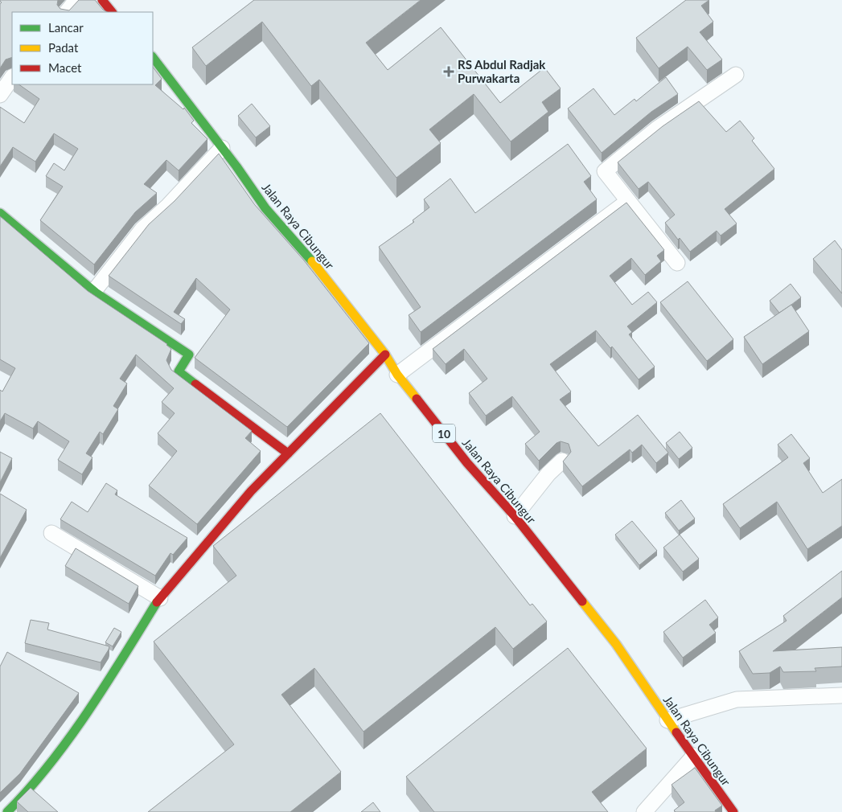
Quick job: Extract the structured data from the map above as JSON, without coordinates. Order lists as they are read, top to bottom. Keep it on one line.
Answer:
{"streets":{"main road":["Jalan Raya Cibungur","10"]},"places":{"health":["RS Abdul Radjak Purwakarta"]},"legend":["Lancar","Padat","Macet"]}
